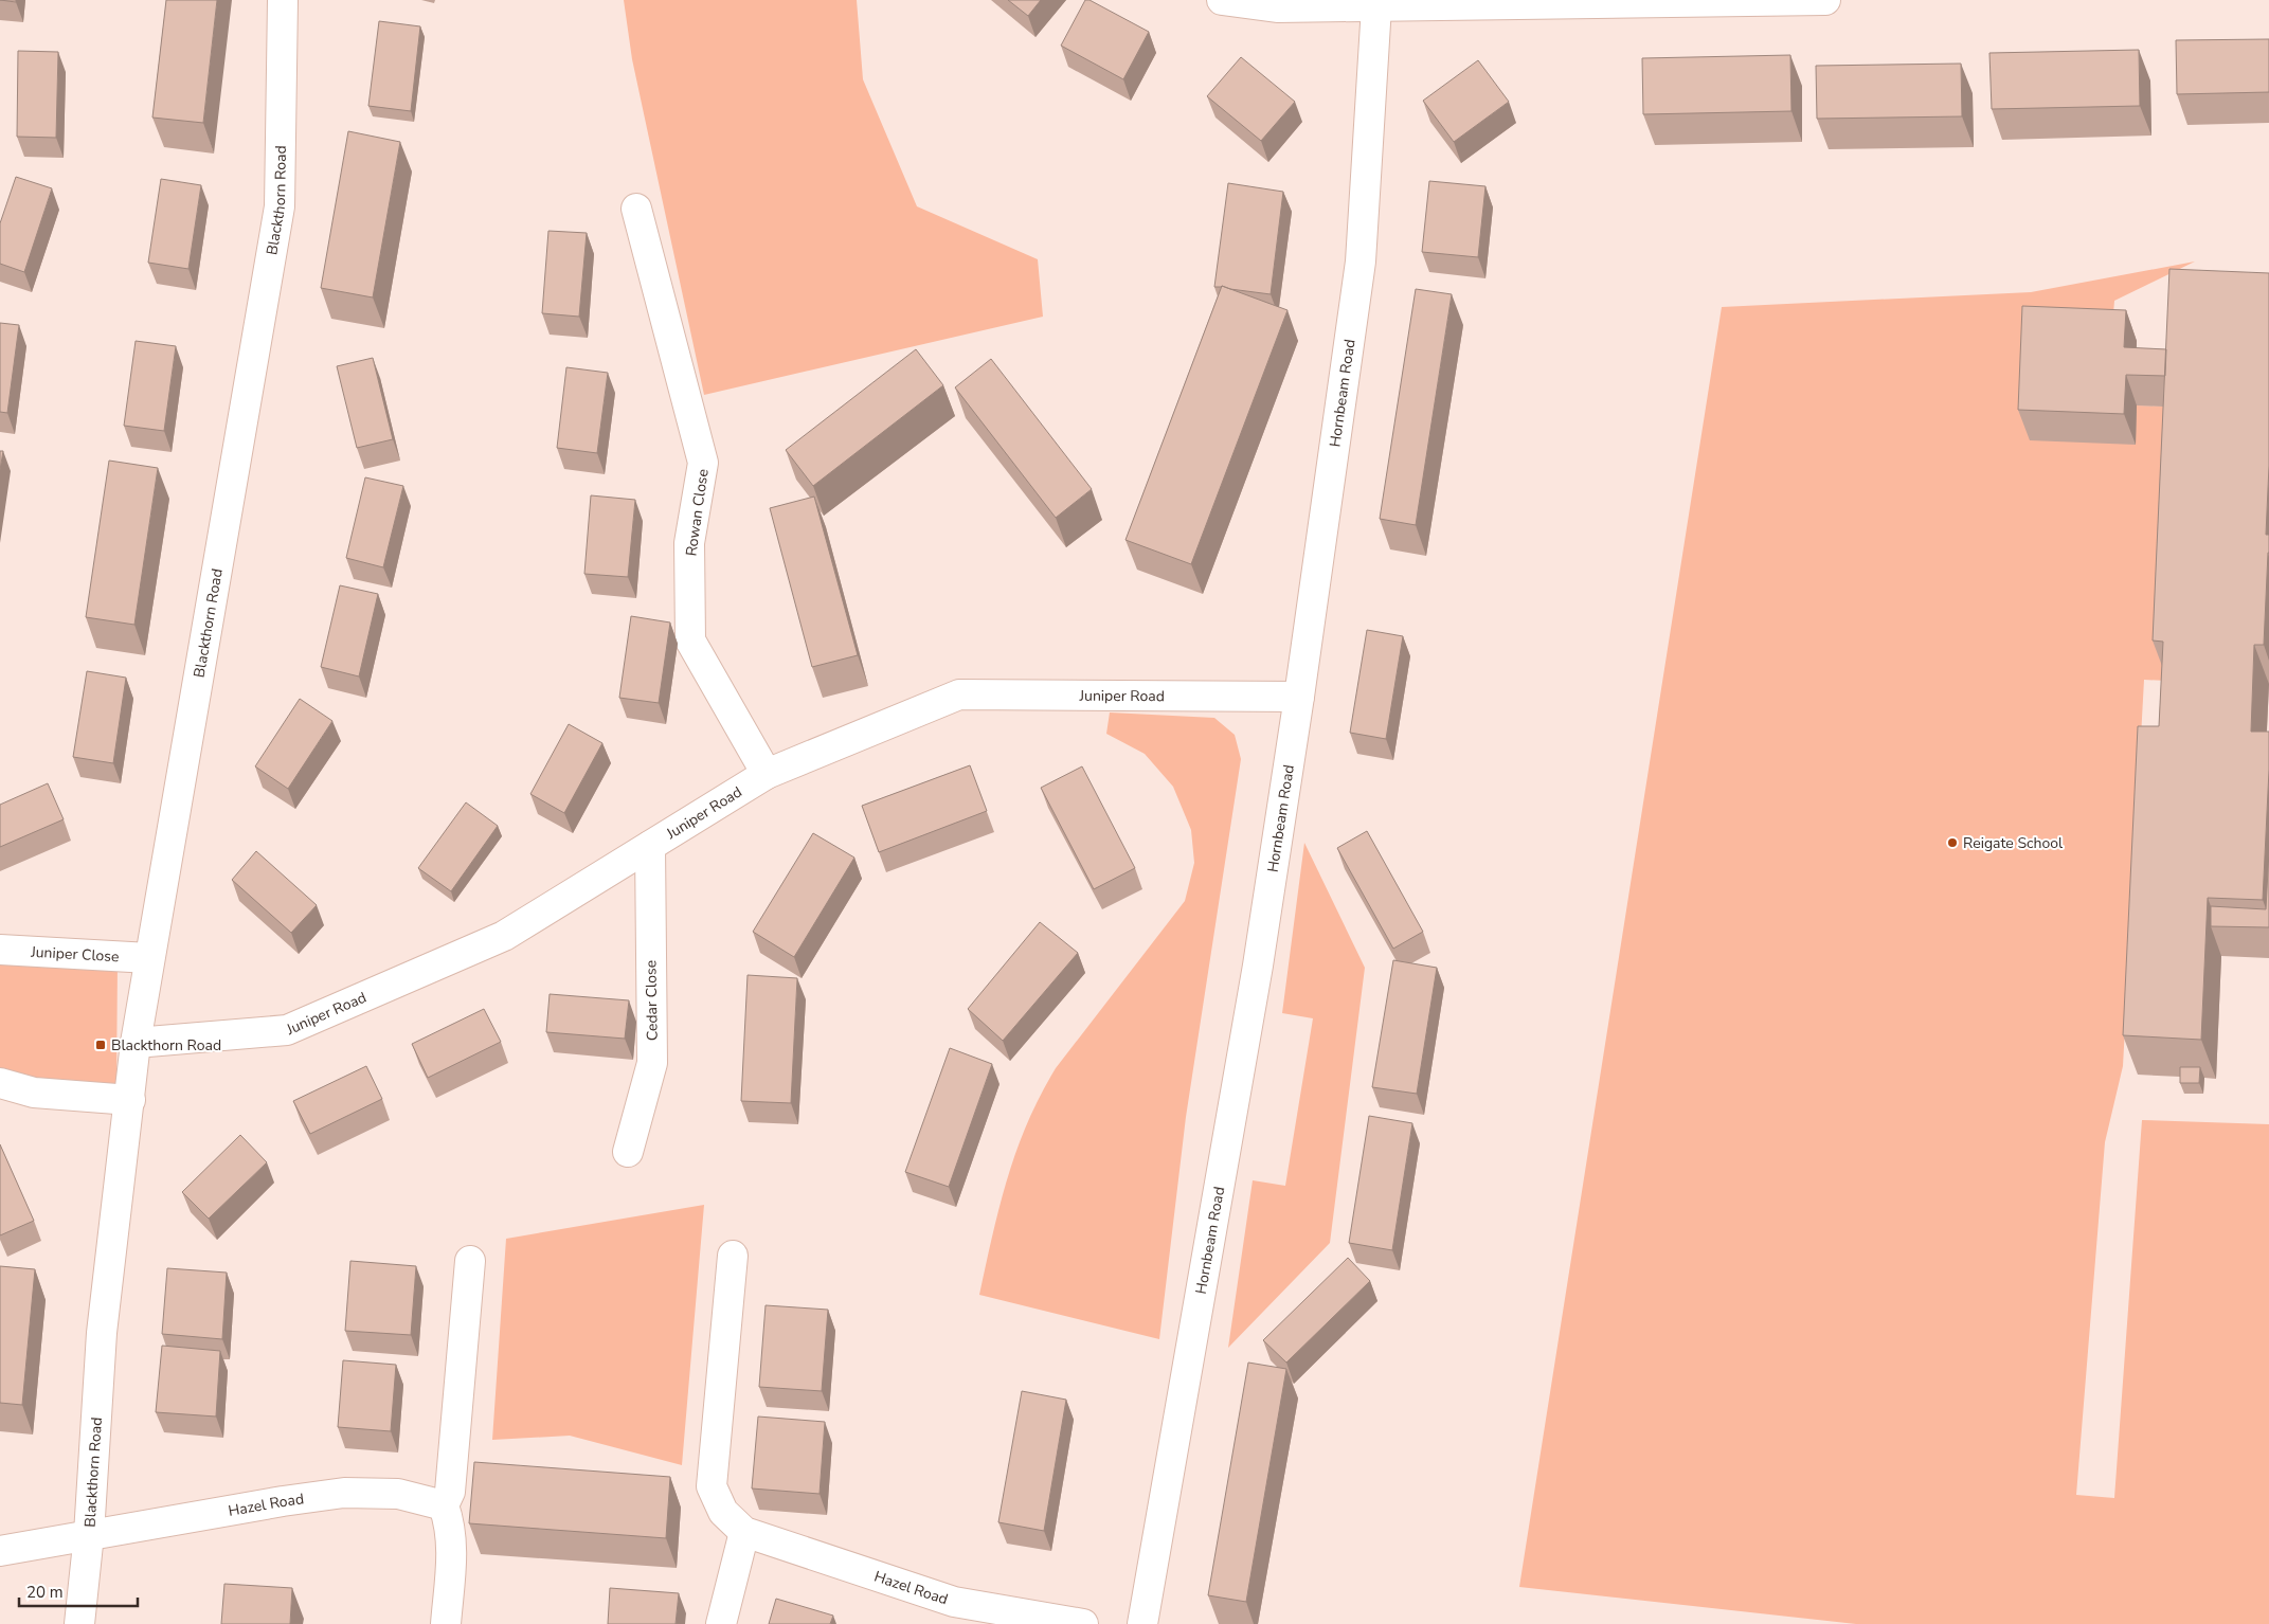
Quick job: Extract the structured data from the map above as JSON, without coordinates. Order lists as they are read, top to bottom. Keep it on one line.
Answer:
{"streets":{"street":["Blackthorn Road","Hornbeam Road","Rowan Close","Juniper Road","Juniper Close","Cedar Close","Hazel Road"]},"crossings":[["Blackthorn Road","Juniper Road"],["Blackthorn Road","Juniper Close"],["Blackthorn Road","Hazel Road"],["Hornbeam Road","Juniper Road"],["Rowan Close","Juniper Road"],["Juniper Road","Cedar Close"]],"places":{"other":["Reigate School"],"transit":["Blackthorn Road"]},"scale_bar":"20 m"}
